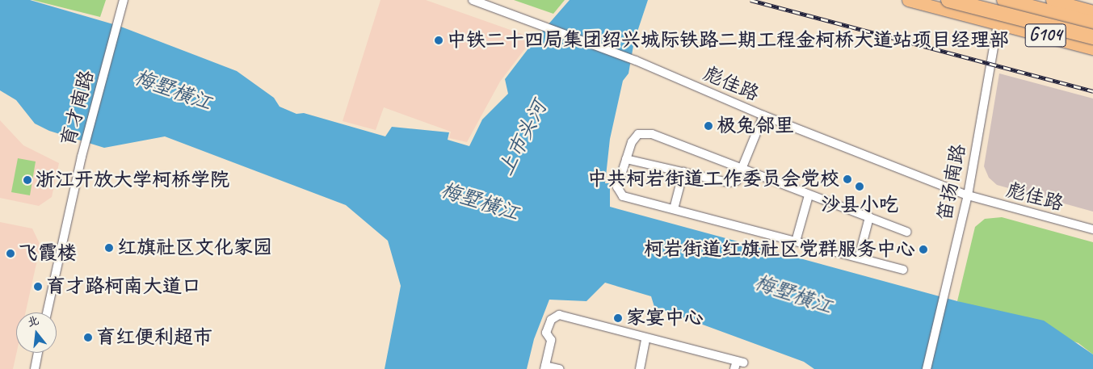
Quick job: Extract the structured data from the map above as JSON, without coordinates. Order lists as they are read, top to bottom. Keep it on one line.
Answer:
{"streets":{"main road":["G104"],"street":["彪佳路","育才南路","笛扬南路"]},"crossings":[["G104","笛扬南路"],["彪佳路","笛扬南路"]],"water":["梅墅横江","上市头河"],"places":["中铁二十四局集团绍兴城际铁路二期工程金柯桥大道站项目经理部","极兔邻里","中共柯岩街道工作委员会党校","浙江开放大学柯桥学院","沙县小吃","红旗社区文化家园","柯岩街道红旗社区党群服务中心","飞霞楼","育才路柯南大道口","家宴中心","育红便利超市"],"north":"top"}
